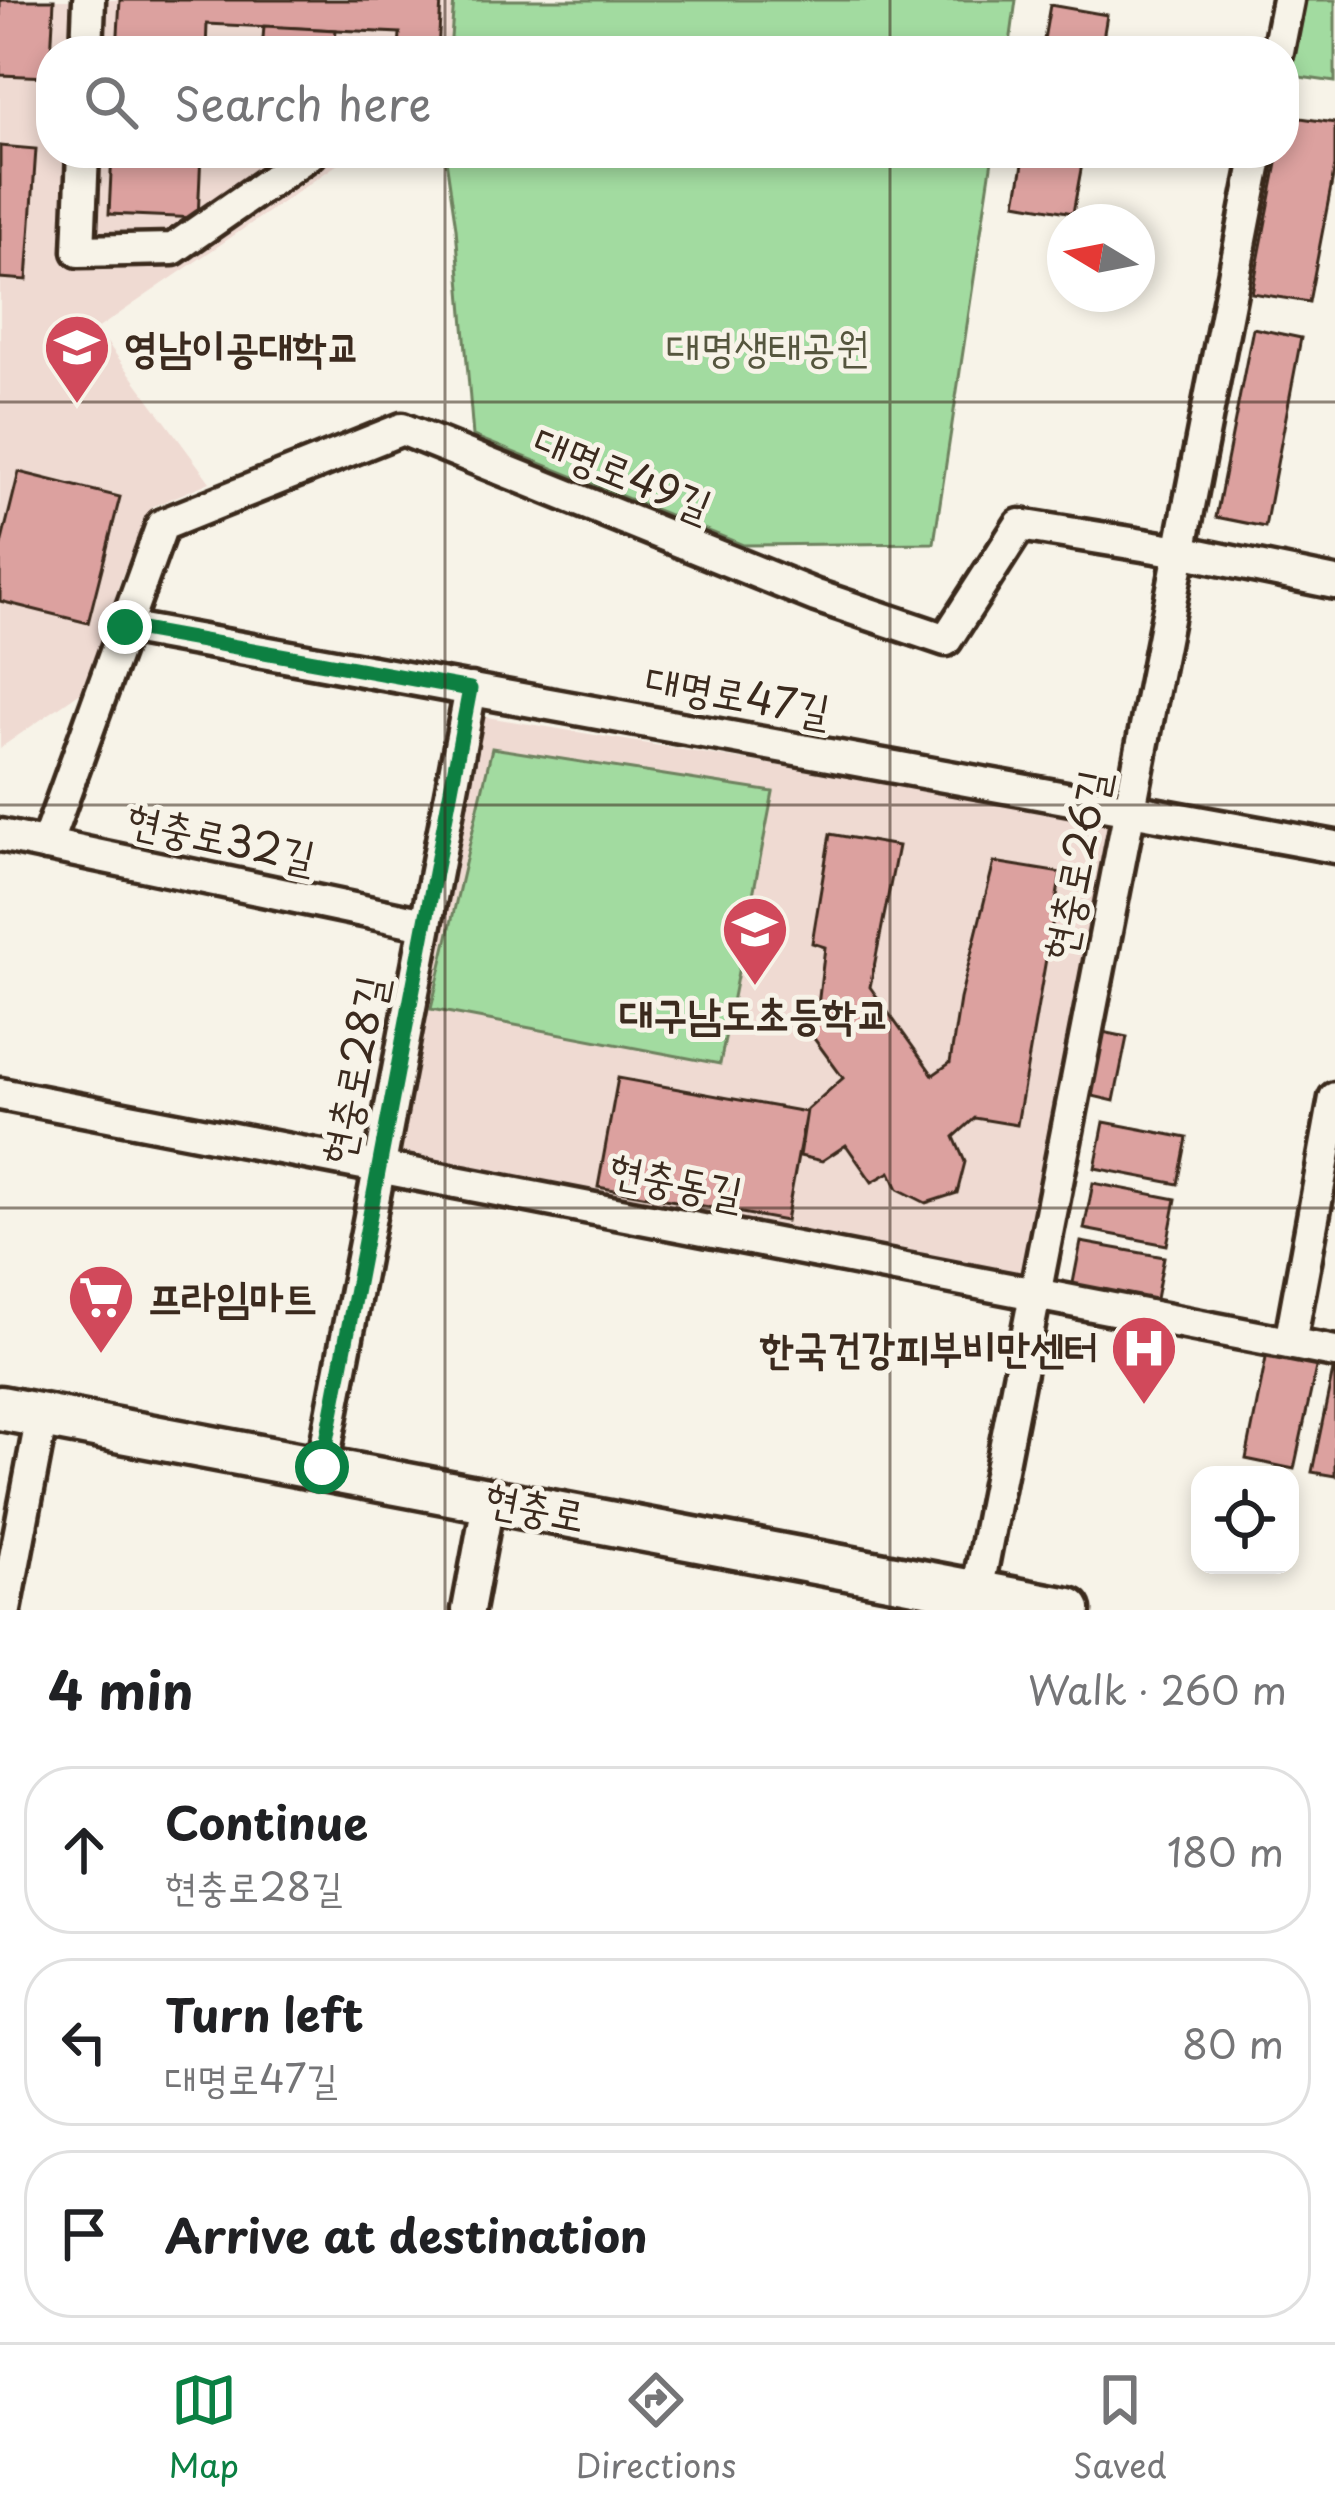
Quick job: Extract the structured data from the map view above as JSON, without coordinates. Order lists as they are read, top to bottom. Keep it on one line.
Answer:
{"streets":{"main road":["현충로"],"street":["대명로49길","대명로47길","현충로32길","현충로26길","현충로28길","현충동길"]},"crossings":[["대명로49길","대명로47길"],["대명로49길","현충로32길"],["대명로49길","현충로26길"],["대명로47길","현충로26길"],["대명로47길","현충로28길"],["현충로32길","현충로28길"],["현충로26길","현충동길"],["현충로26길","현충로"],["현충로28길","현충동길"],["현충로28길","현충로"]],"parks":["대명생태공원"],"places":{"school or university":["영남이공대학교","대구남도초등학교"],"supermarket":["프라임마트"],"hospital":["한국건강피부비만센터"]},"north":"left","page":{"search":"Search here","heading":["4 min","Walk · 260 m"],"list":[["Continue","현충로28길","180 m"],["Turn left","대명로47길","80 m"],"Arrive at destination"],"nav":["Map","Directions","Saved"]}}
